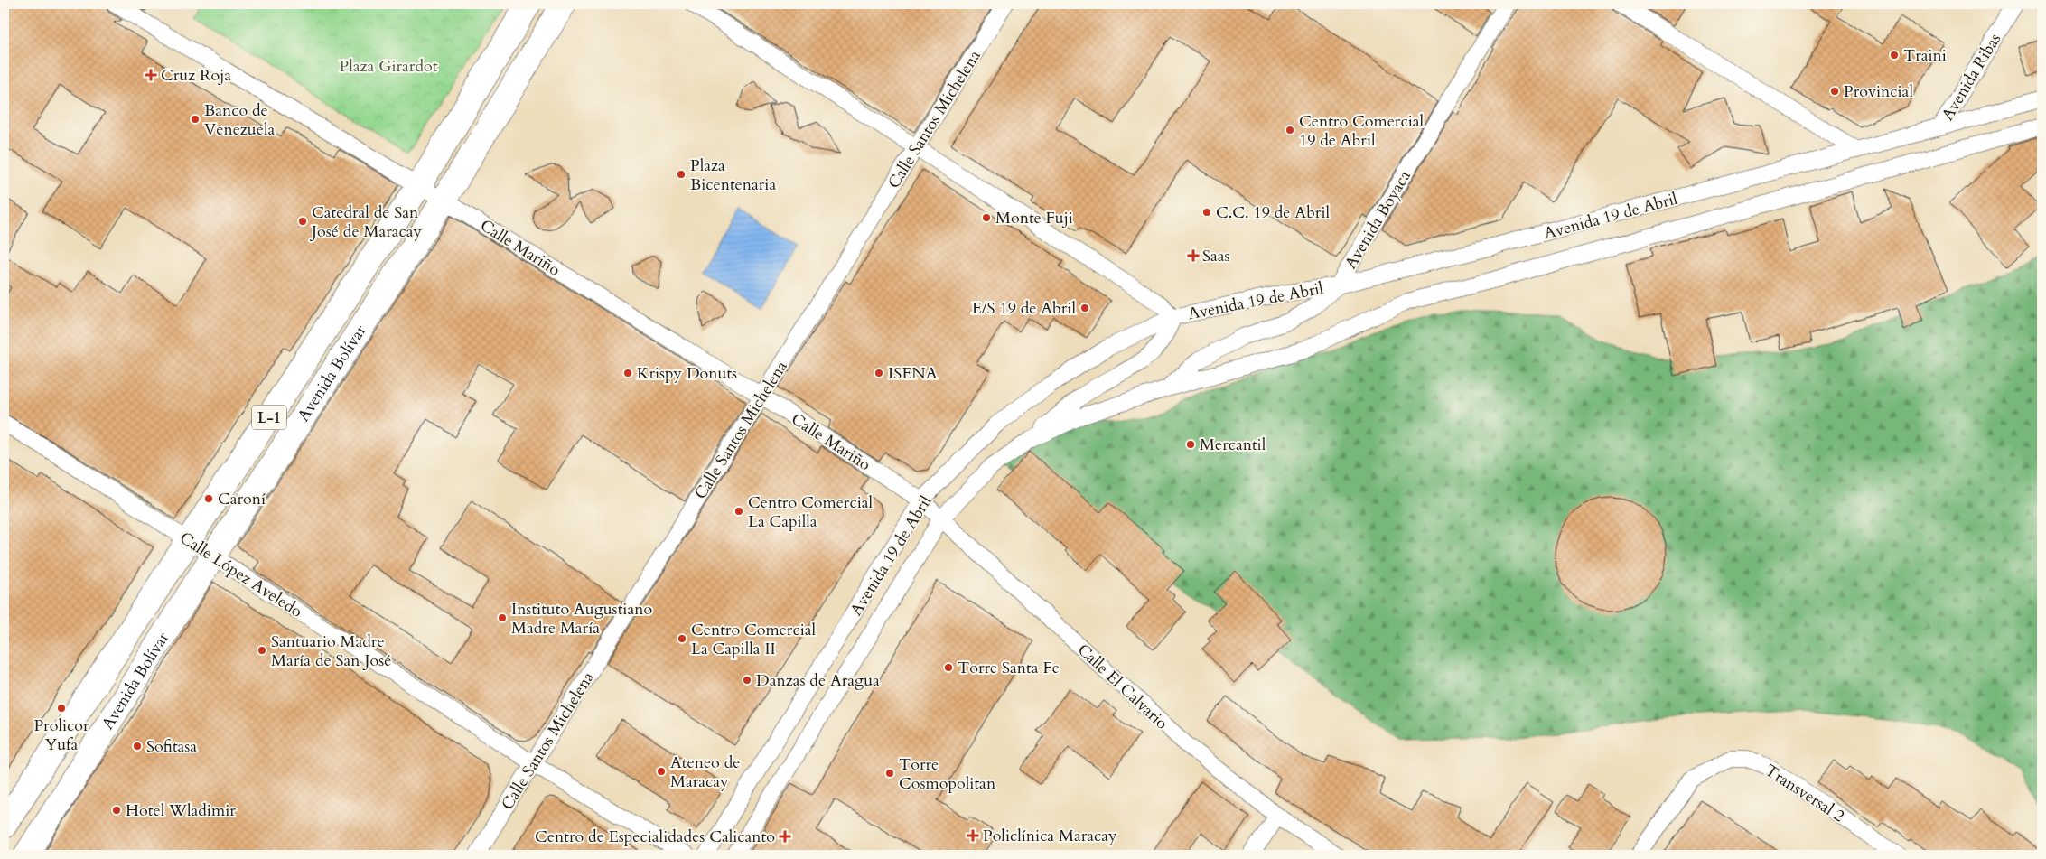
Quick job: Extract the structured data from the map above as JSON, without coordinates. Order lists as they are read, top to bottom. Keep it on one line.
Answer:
{"streets":{"main road":["Avenida Bolívar","L-1"],"street":["Avenida Ribas","Calle Santos Michelena","Avenida 19 de Abril","Avenida Boyaca","Calle Mariño","Calle López Aveledo","Calle El Calvario","Transversal 2"]},"crossings":[["Avenida Ribas","Avenida 19 de Abril"],["Calle Santos Michelena","Calle Mariño"],["Calle Santos Michelena","Calle López Aveledo"],["Avenida 19 de Abril","Avenida Boyaca"],["Avenida 19 de Abril","Calle Mariño"],["Avenida 19 de Abril","Calle El Calvario"],["Calle Mariño","Avenida Bolívar"],["Calle Mariño","Calle El Calvario"],["Avenida Bolívar","Calle López Aveledo"]],"parks":["Plaza Girardot"],"places":{"other":["Traini","Provincial","Banco de Venezuela","Centro Comercial 19 de Abril","Plaza Bicentenaria","C.C. 19 de Abril","Monte Fuji","Catedral de San José de Maracay","E/S 19 de Abril","Krispy Donuts","ISENA","Mercantil","Caroní","Centro Comercial La Capilla","Instituto Augustiano Madre María","Centro Comercial La Capilla II","Santuario Madre María de San José","Torre Santa Fe","Danzas de Aragua","Prolicor Yufa","Sofitasa","Ateneo de Maracay","Torre Cosmopolitan","Hotel Wladimir"],"health":["Cruz Roja","Saas","Policlínica Maracay","Centro de Especialidades Calicanto"]}}
